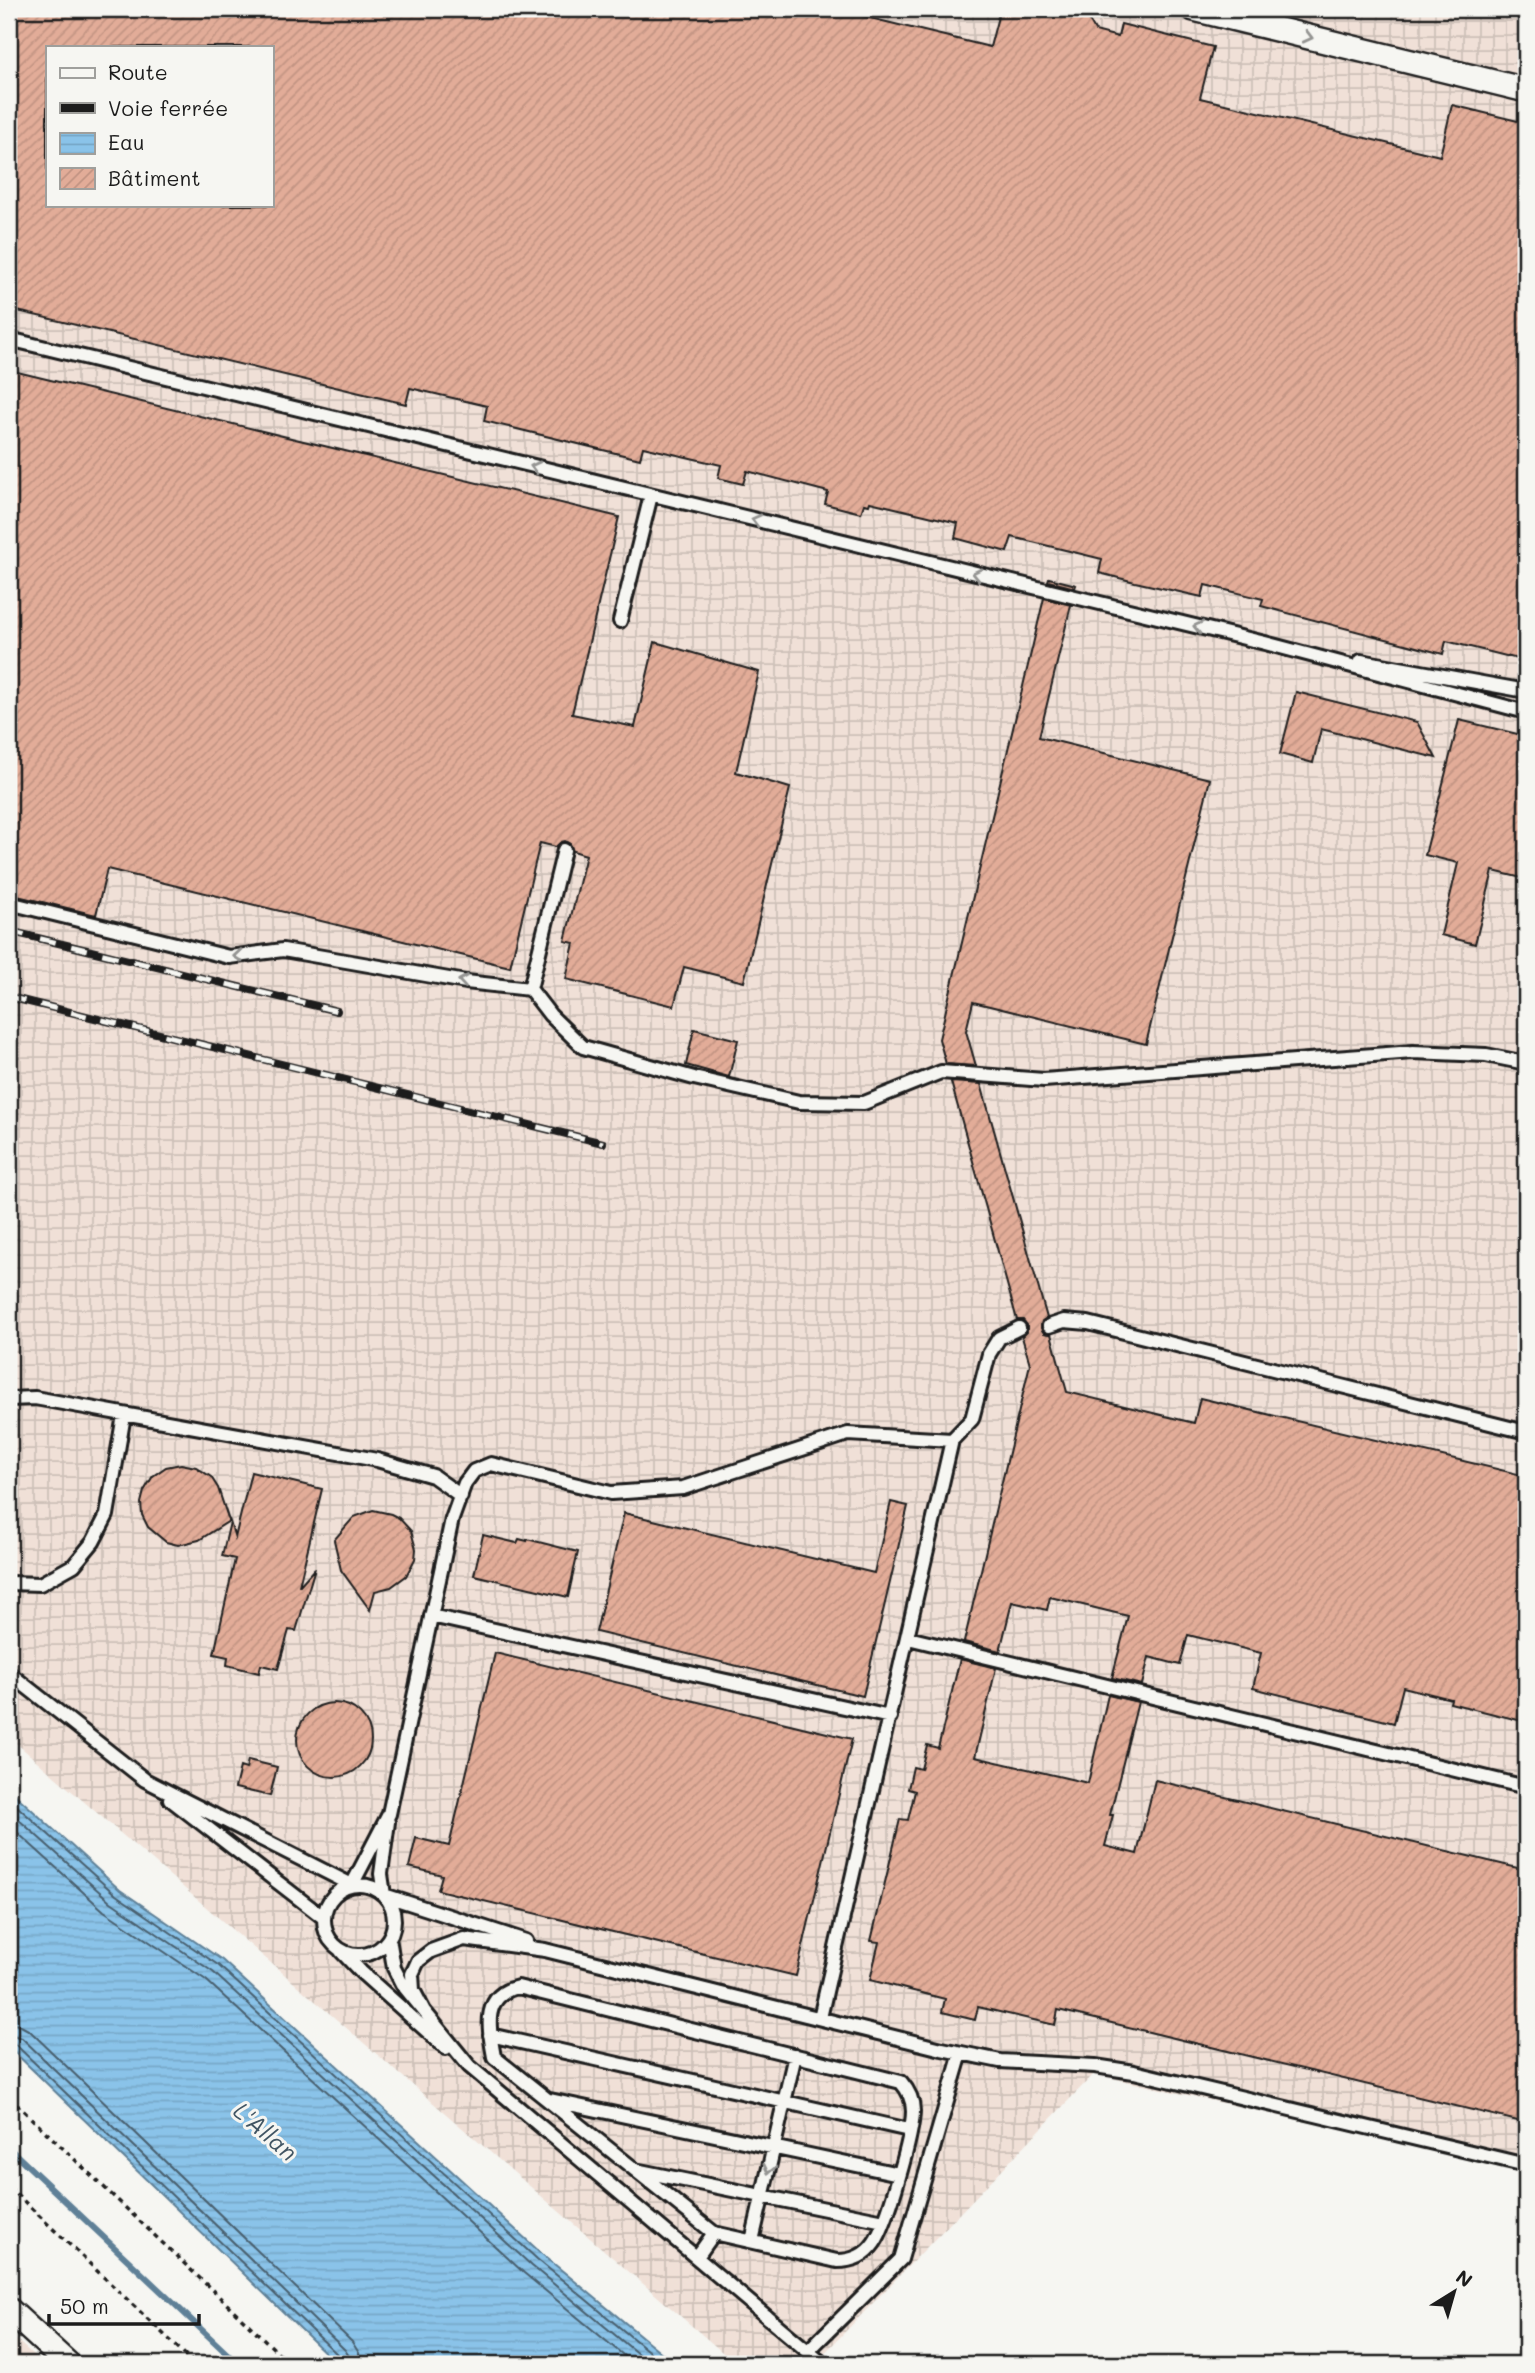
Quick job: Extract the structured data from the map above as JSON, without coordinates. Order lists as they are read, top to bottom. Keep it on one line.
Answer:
{"water":["L'Allan"],"legend":["Route","Voie ferrée","Eau","Bâtiment"],"scale_bar":"50 m","north":"top right"}
